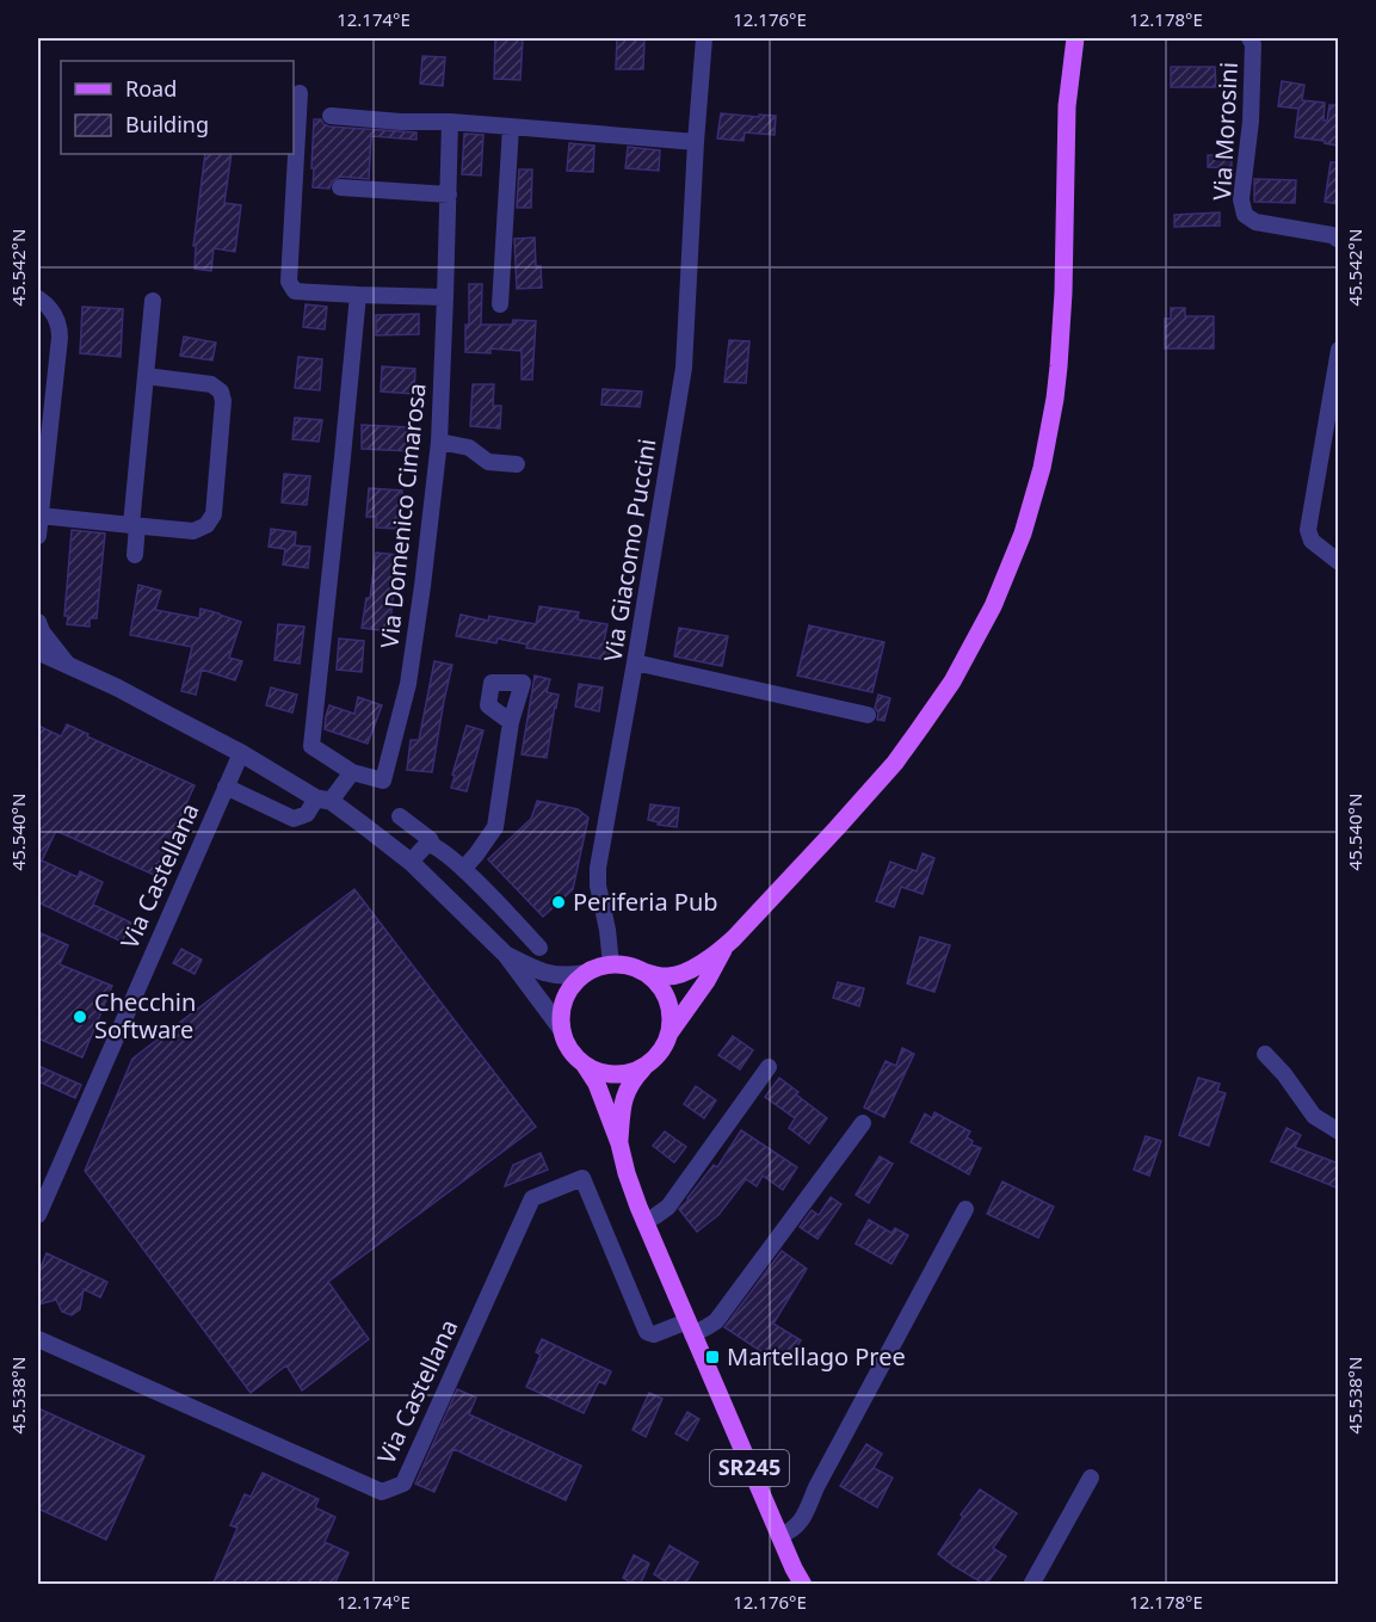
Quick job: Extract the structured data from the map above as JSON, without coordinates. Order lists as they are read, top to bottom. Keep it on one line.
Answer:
{"streets":{"main road":["SR245"],"street":["Via Morosini","Via Domenico Cimarosa","Via Giacomo Puccini","Via Castellana"]},"crossings":[["Via Giacomo Puccini","SR245"],["Via Castellana","SR245"]],"places":{"other":["Periferia Pub","Checchin Software"],"transit":["Martellago Pree"]},"legend":["Road","Building"],"coordinates":["12.174°E","12.176°E","12.178°E","45.542°N","45.540°N","45.538°N"]}
